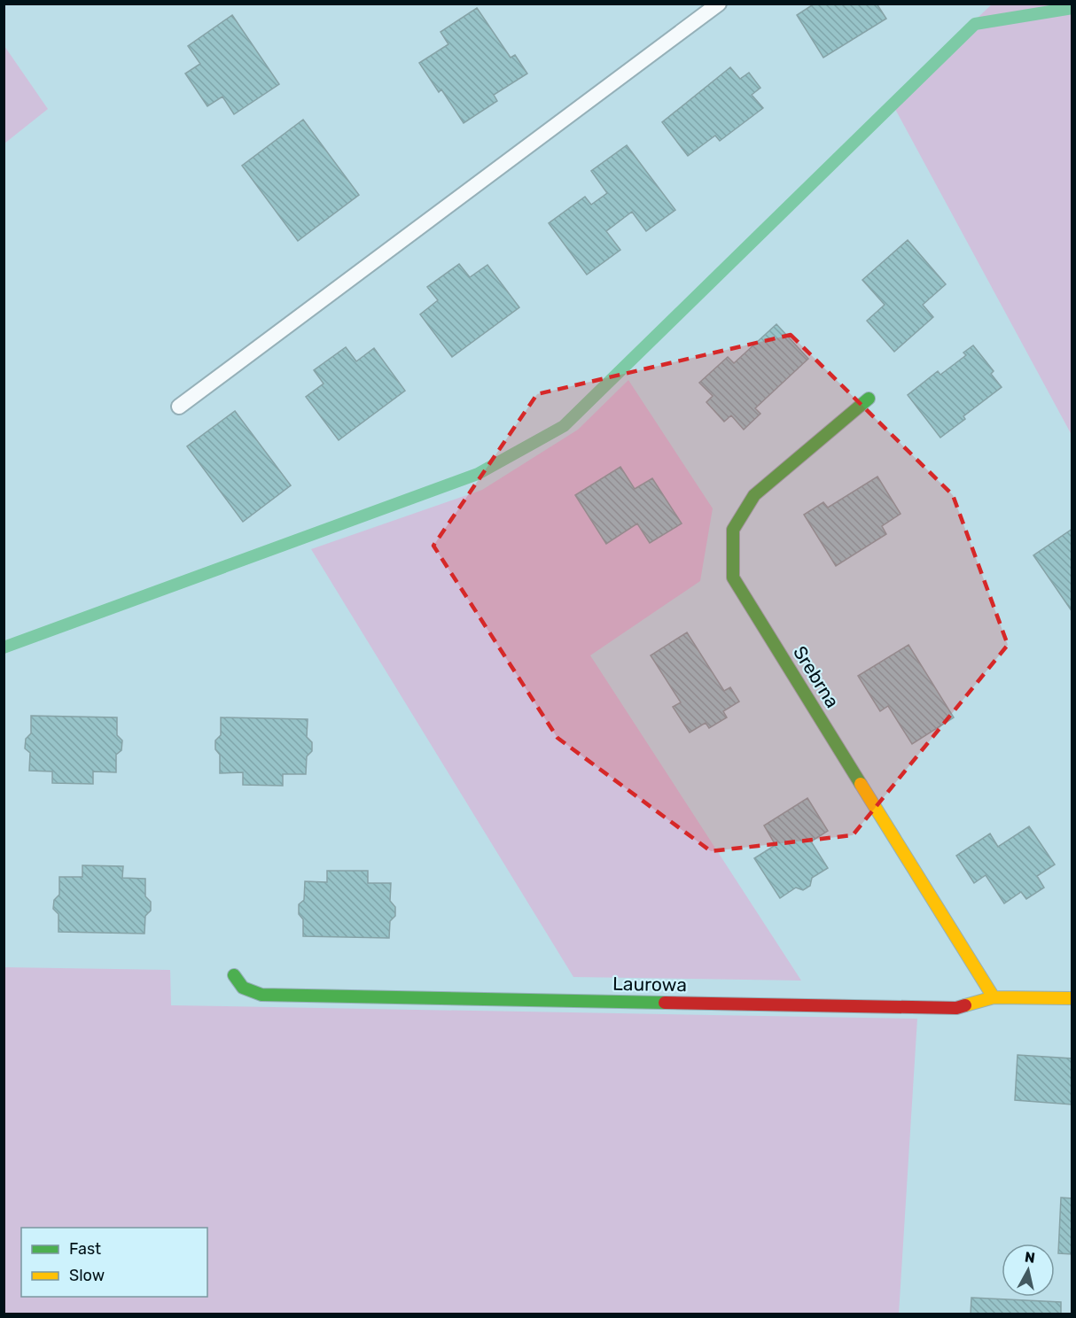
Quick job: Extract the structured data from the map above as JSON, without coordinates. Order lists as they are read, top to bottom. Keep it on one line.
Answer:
{"streets":{"street":["Srebrna","Laurowa"]},"crossings":[["Srebrna","Laurowa"]],"legend":["Fast","Slow"],"north":"top"}
